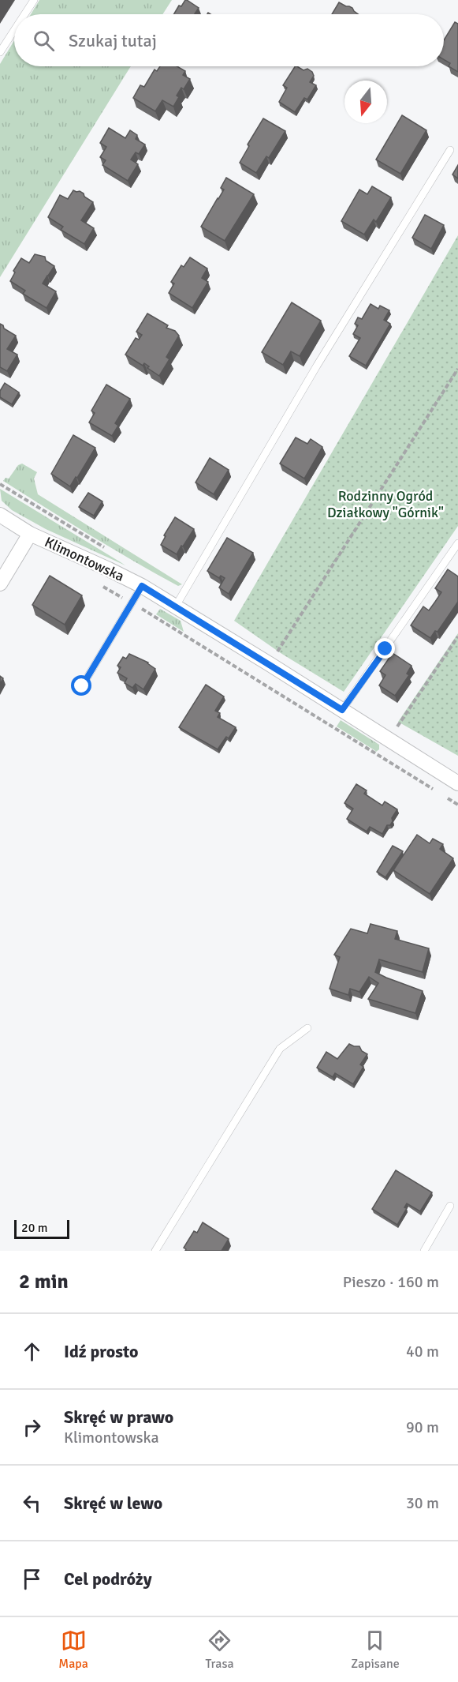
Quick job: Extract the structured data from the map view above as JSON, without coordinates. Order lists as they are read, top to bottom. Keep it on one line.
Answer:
{"streets":{"street":["Klimontowska"]},"parks":["Rodzinny Ogród Działkowy \"Górnik\""],"scale_bar":"20 m","north":"bottom","page":{"search":"Szukaj tutaj","scale":"20 m","heading":["2 min","Pieszo · 160 m"],"list":[["Idź prosto","40 m"],["Skręć w prawo","Klimontowska","90 m"],["Skręć w lewo","30 m"],"Cel podróży"],"nav":["Mapa","Trasa","Zapisane"]}}
